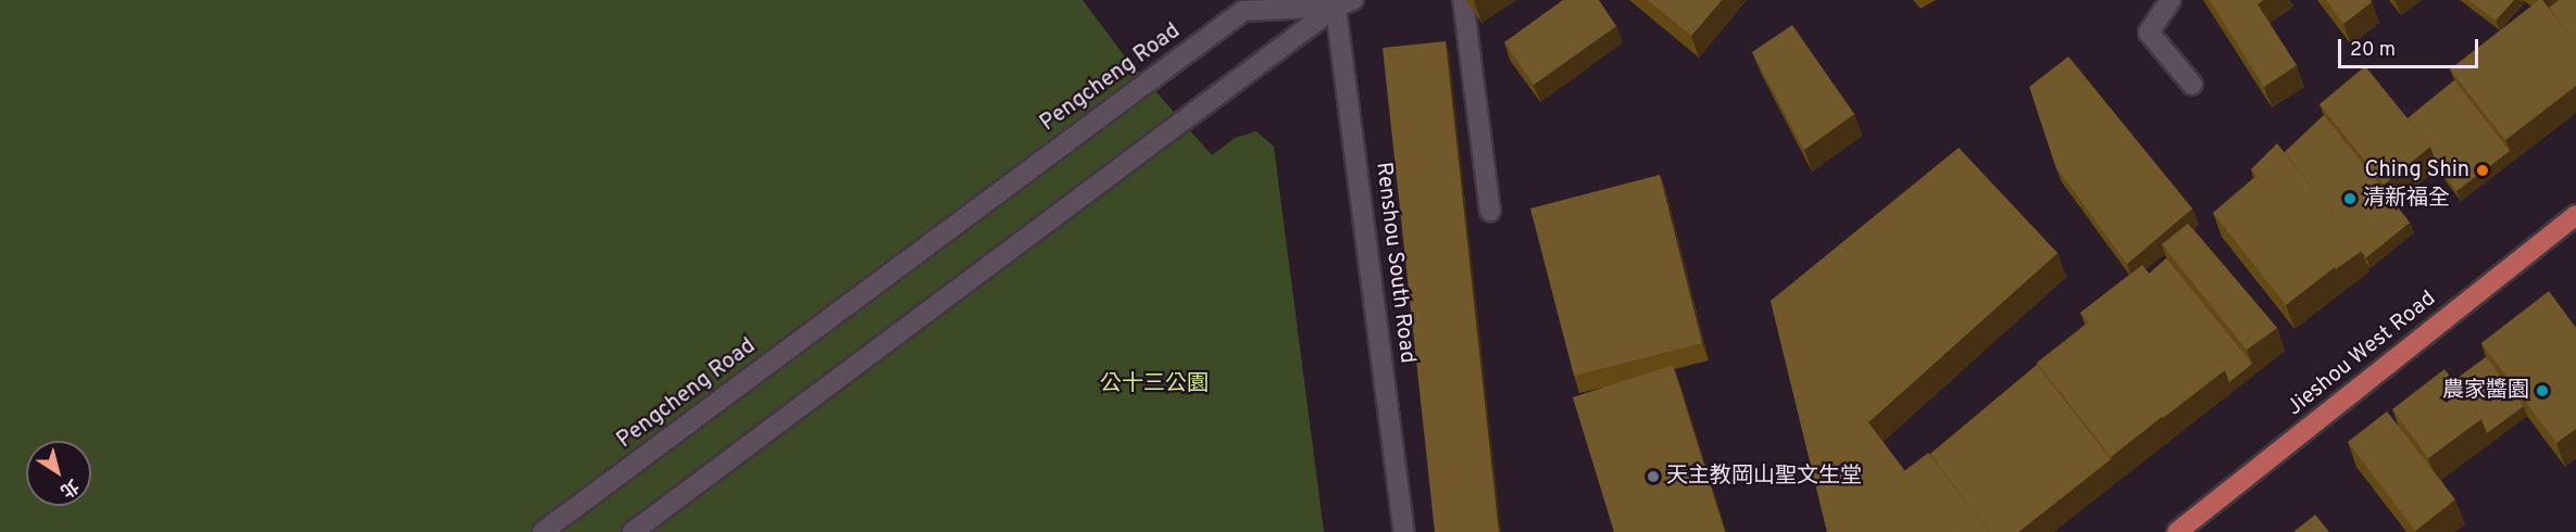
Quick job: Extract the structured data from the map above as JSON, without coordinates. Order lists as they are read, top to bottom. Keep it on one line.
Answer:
{"streets":{"main road":["Jieshou West Road"],"street":["Pengcheng Road","Renshou South Road"]},"crossings":[["Pengcheng Road","Renshou South Road"]],"parks":["公十三公園"],"places":["Ching Shin","清新福全","農家醬園","天主教岡山聖文生堂"],"scale_bar":"20 m","north":"bottom right"}
